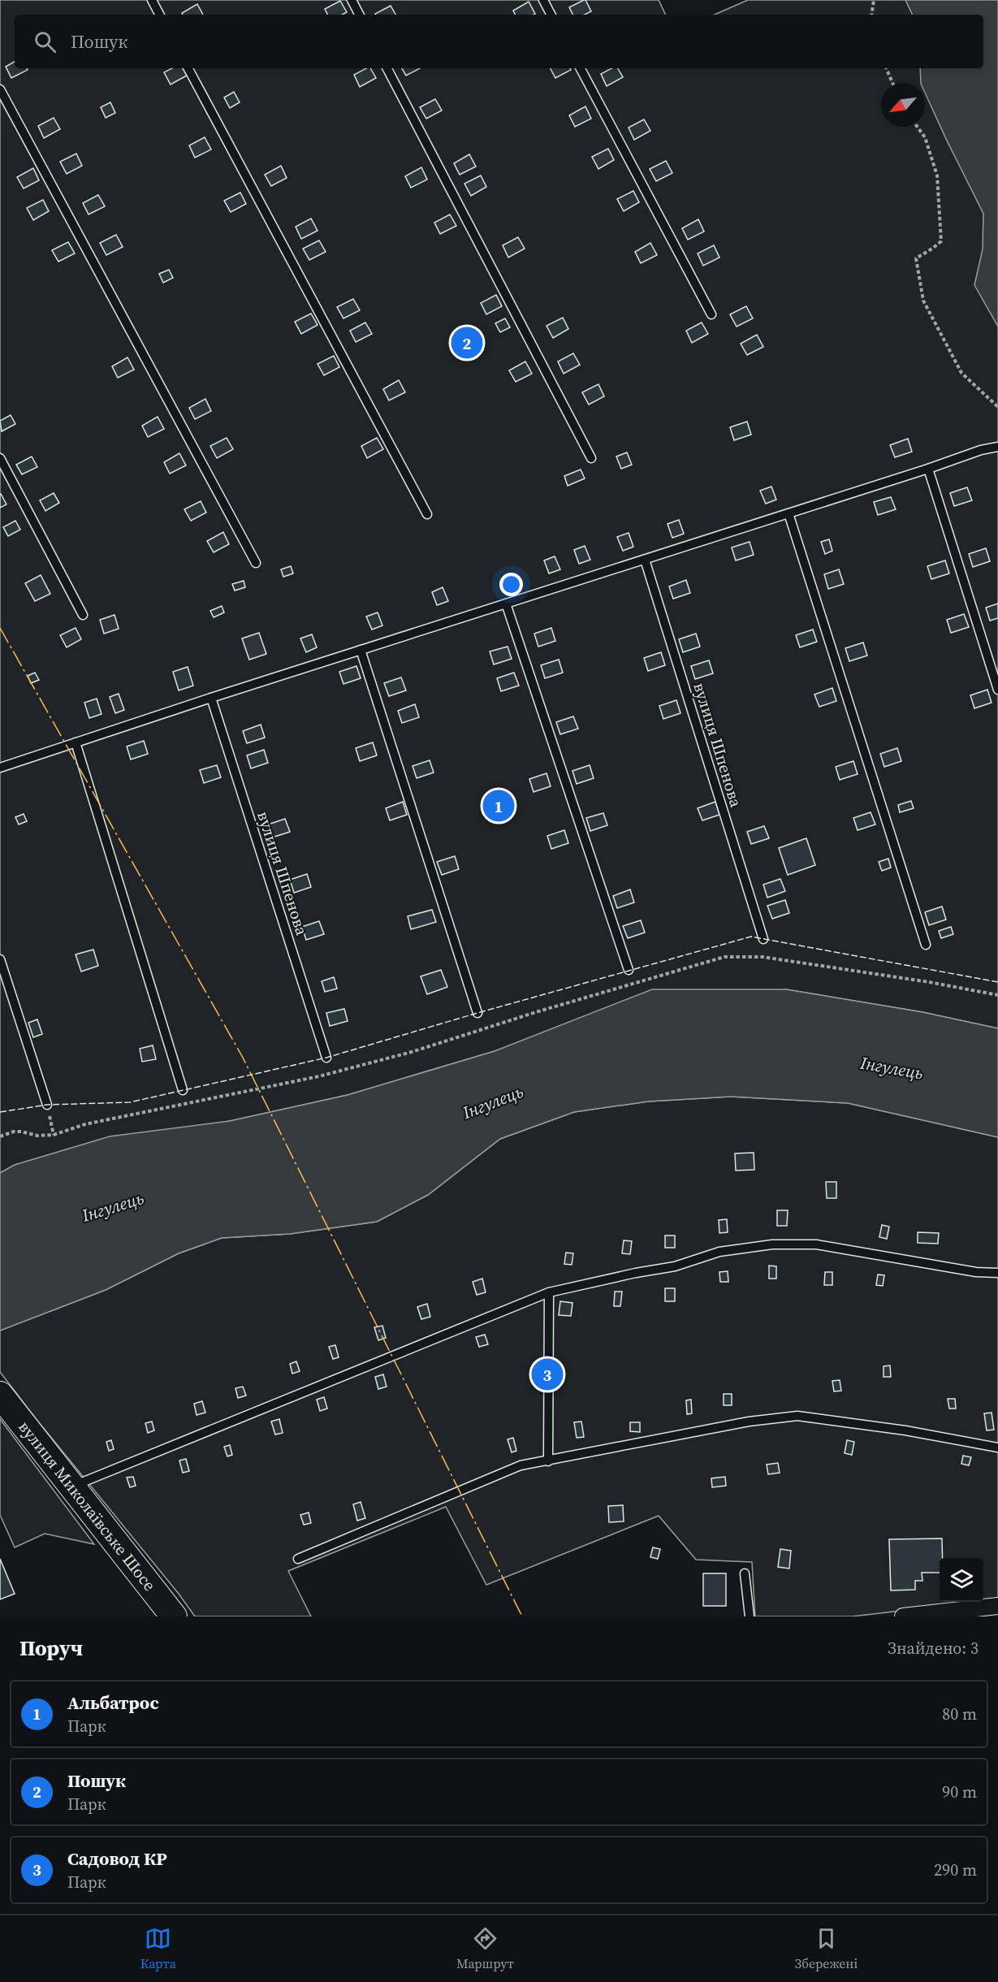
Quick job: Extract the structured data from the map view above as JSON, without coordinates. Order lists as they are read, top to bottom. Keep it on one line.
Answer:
{"streets":{"main road":["вулиця Миколаївське Шосе"],"lane":["вулиця Шпенова"]},"water":["Інгулець"],"north":"bottom left","page":{"search":"Пошук","pins":["2","1","3"],"heading":["Поруч","Знайдено: 3"],"list":[{"mark":"1","name":"Альбатрос","note":"Парк","value":"80 m"},{"mark":"2","name":"Пошук","note":"Парк","value":"90 m"},{"mark":"3","name":"Садовод КР","note":"Парк","value":"290 m"}],"nav":["Карта","Маршрут","Збережені"]}}
